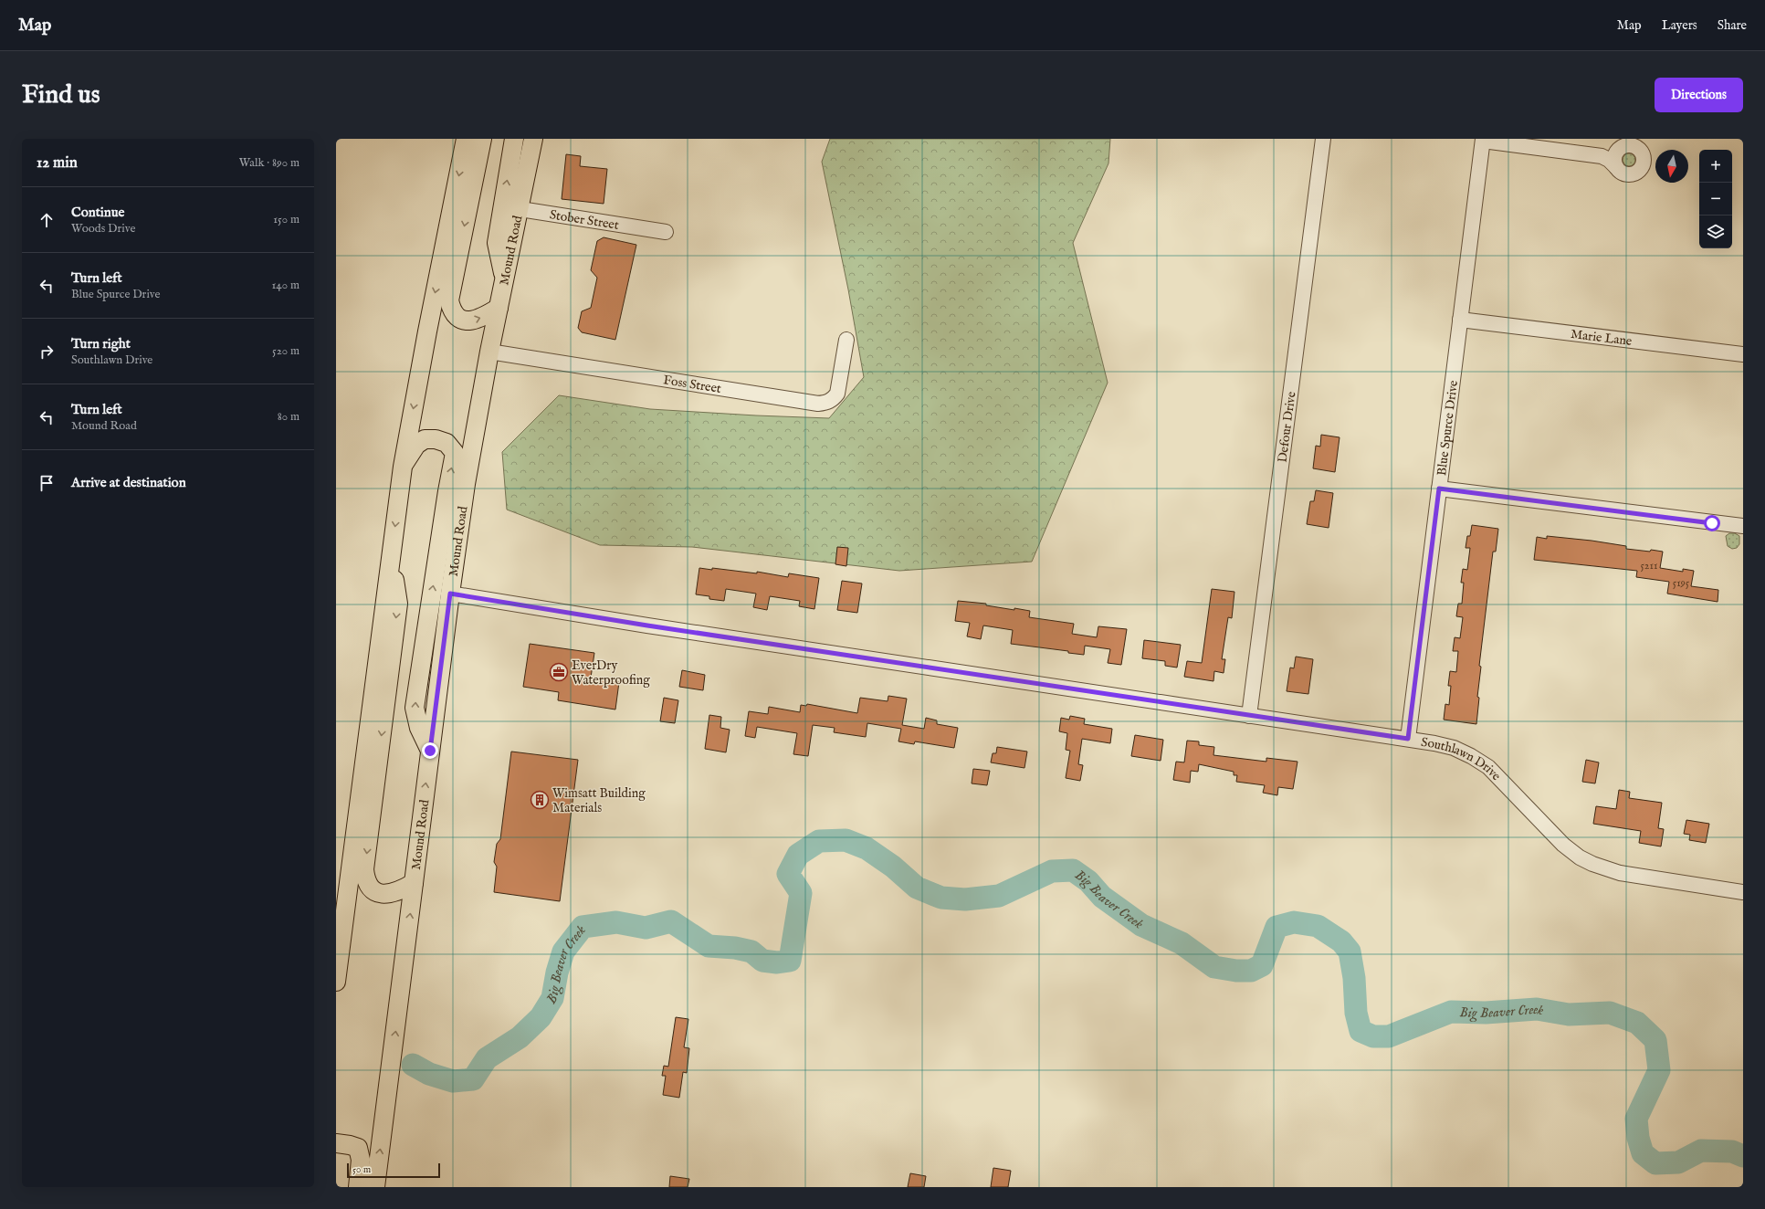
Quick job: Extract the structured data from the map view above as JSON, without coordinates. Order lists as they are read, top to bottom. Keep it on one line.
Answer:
{"streets":{"main road":["Mound Road"],"street":["Stober Street","Marie Lane","Foss Street","Defour Drive","Blue Spurce Drive","Southlawn Drive"]},"crossings":[["Stober Street","Mound Road"],["Mound Road","Foss Street"],["Mound Road","Southlawn Drive"],["Marie Lane","Blue Spurce Drive"],["Defour Drive","Southlawn Drive"],["Blue Spurce Drive","Southlawn Drive"]],"water":["Big Beaver Creek"],"places":{"office":["EverDry Waterproofing"],"building":["Wimsatt Building Materials"]},"house_numbers":["5211","5195"],"scale_bar":"50 m","north":"bottom","page":{"header":"Map","nav":["Map","Layers","Share"],"buttons":"Directions","title":"Find us","heading":["12 min","Walk · 890 m"],"map_buttons":["+","−"],"list":[["Continue","Woods Drive","150 m"],["Turn left","Blue Spurce Drive","140 m"],["Turn right","Southlawn Drive","520 m"],["Turn left","Mound Road","80 m"],"Arrive at destination"],"scale":"50 m"}}
